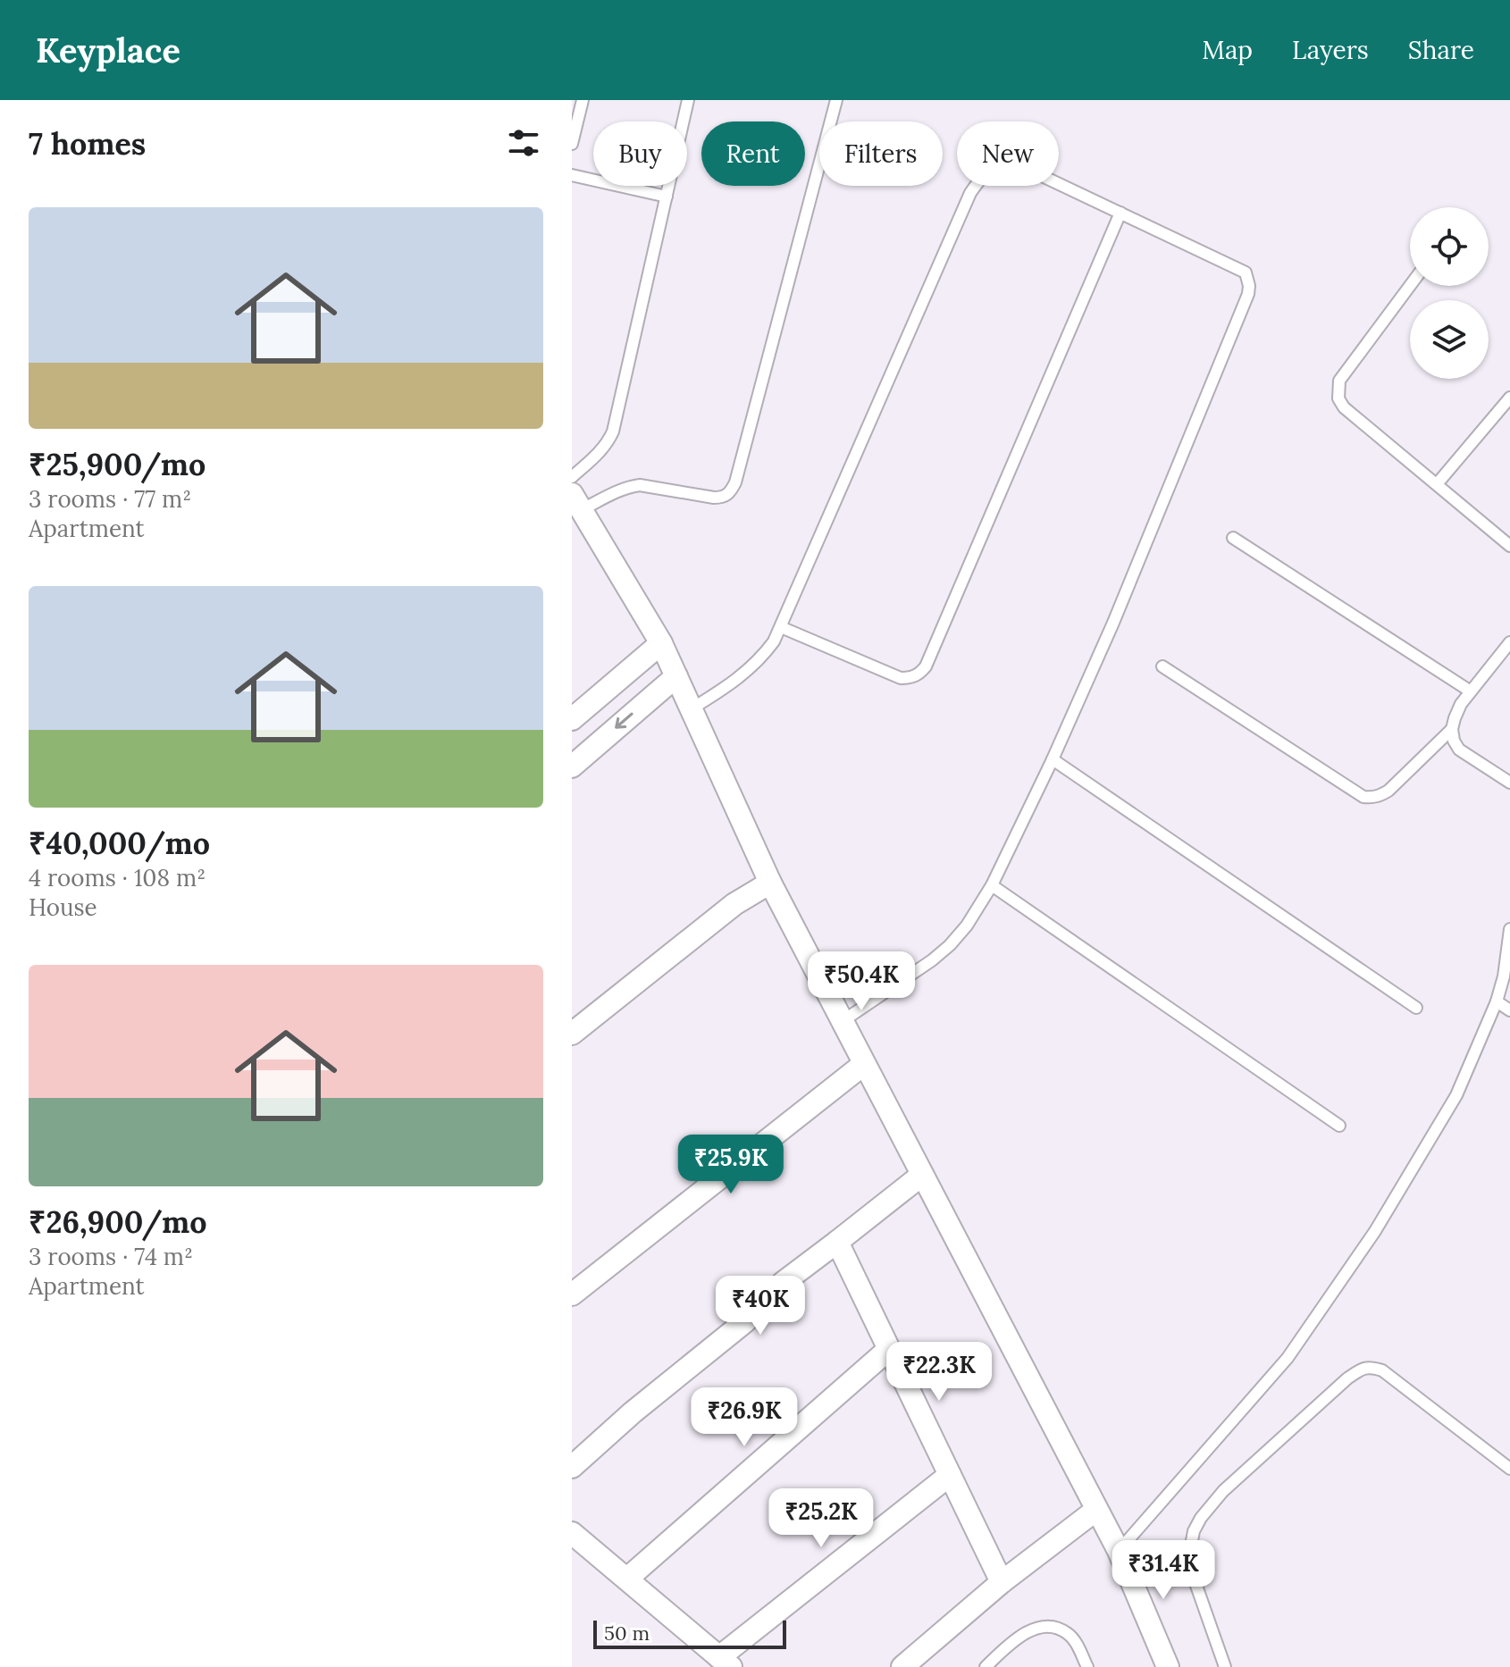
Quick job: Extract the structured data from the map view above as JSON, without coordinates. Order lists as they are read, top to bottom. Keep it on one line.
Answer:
{"scale_bar":"50 m","page":{"header":"Keyplace","nav":["Map","Layers","Share"],"heading":"7 homes","chip":["Buy","Rent","Filters","New"],"list":[{"name":"₹25,900/mo","note":"3 rooms · 77 m² · Apartment"},{"name":"₹40,000/mo","note":"4 rooms · 108 m² · House"},{"name":"₹26,900/mo","note":"3 rooms · 74 m² · Apartment"}],"price":["₹50.4K","₹25.9K","₹40K","₹22.3K","₹26.9K","₹25.2K","₹31.4K"],"scale":"50 m"}}
